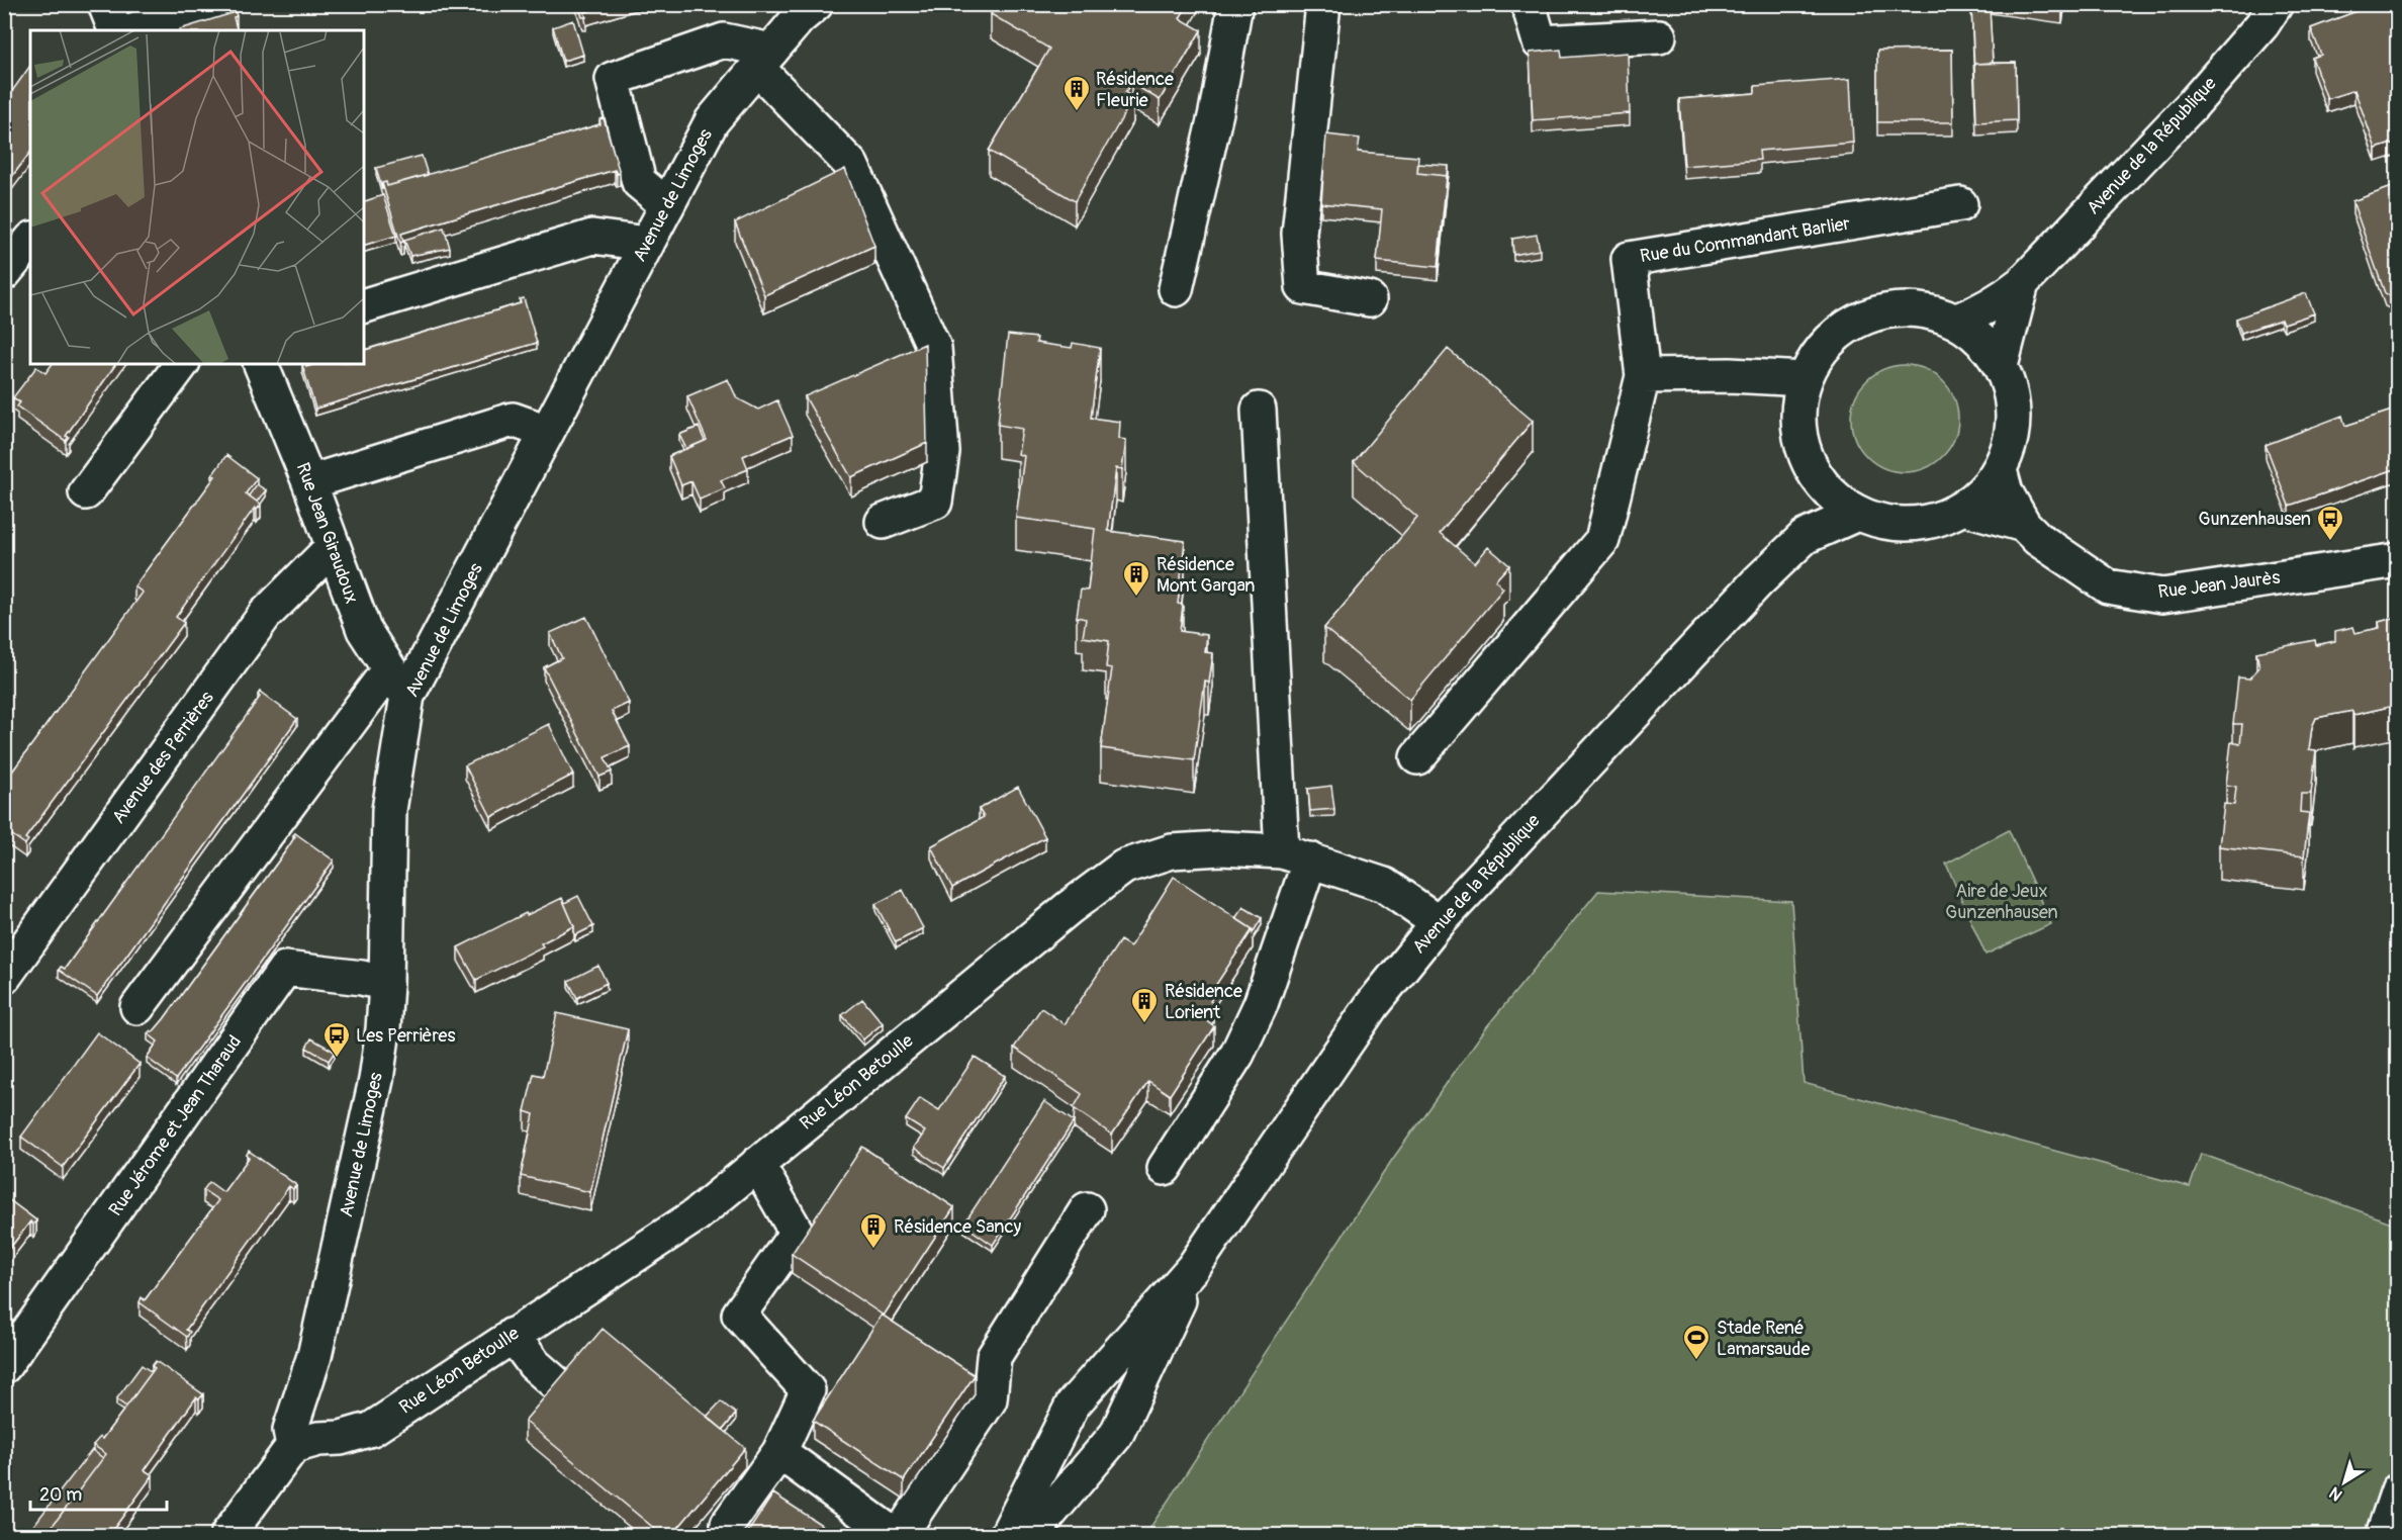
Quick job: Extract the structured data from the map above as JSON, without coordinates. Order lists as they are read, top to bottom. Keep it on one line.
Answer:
{"streets":{"main road":["Avenue de la République","Avenue de Limoges","Rue du Commandant Barlier","Rue Jean Giraudoux","Rue Jean Jaurès","Avenue des Perrières","Rue Léon Betoulle","Rue Jérome et Jean Tharaud"]},"crossings":[["Avenue de la République","Rue Jean Jaurès"],["Avenue de la République","Rue Léon Betoulle"],["Avenue de Limoges","Rue Jean Giraudoux"],["Avenue de Limoges","Rue Léon Betoulle"],["Avenue de Limoges","Rue Jérome et Jean Tharaud"],["Rue Jean Giraudoux","Avenue des Perrières"]],"parks":["Aire de Jeux Gunzenhausen"],"places":{"building":["Résidence Fleurie","Résidence Mont Gargan","Résidence Lorient","Résidence Sancy"],"bus stop":["Gunzenhausen","Les Perrières"],"sports":["Stade René Lamarsaude"]},"scale_bar":"20 m","north":"bottom left"}
